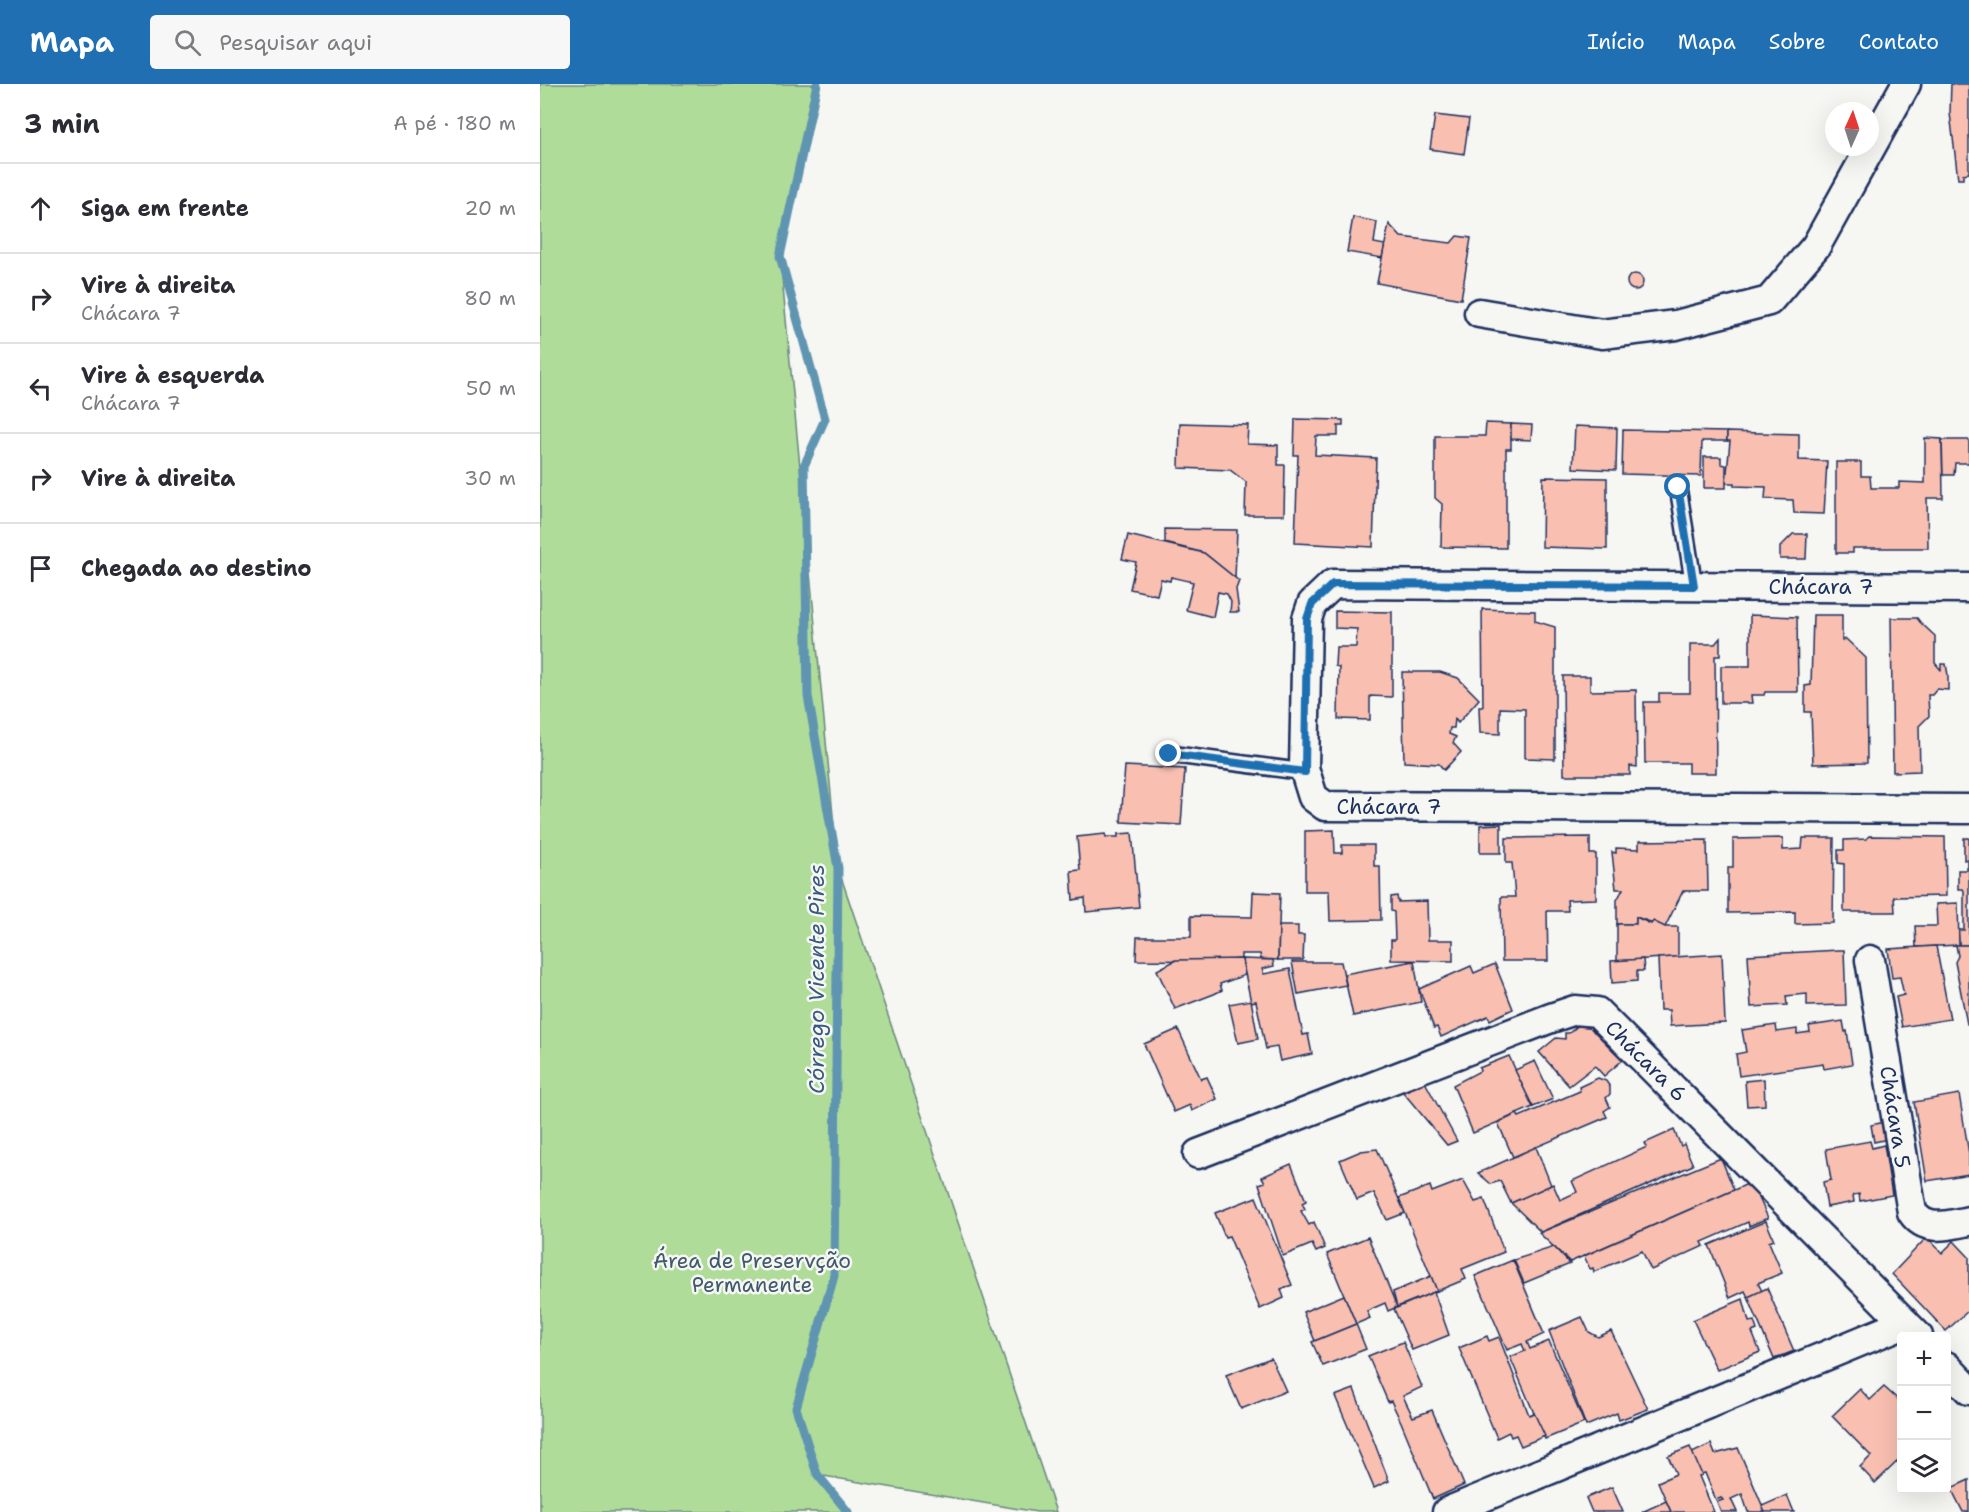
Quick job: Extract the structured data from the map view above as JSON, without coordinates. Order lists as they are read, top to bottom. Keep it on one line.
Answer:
{"streets":{"street":["Chácara 7","Chácara 6","Chácara 5"]},"water":["Córrego Vicente Pires"],"parks":["Área de Preservção Permanente"],"north":"top","page":{"header":"Mapa","search":"Pesquisar aqui","nav":["Início","Mapa","Sobre","Contato"],"heading":["3 min","A pé · 180 m"],"list":[["Siga em frente","20 m"],["Vire à direita","Chácara 7","80 m"],["Vire à esquerda","Chácara 7","50 m"],["Vire à direita","30 m"],"Chegada ao destino"],"map_buttons":["+","−"]}}
